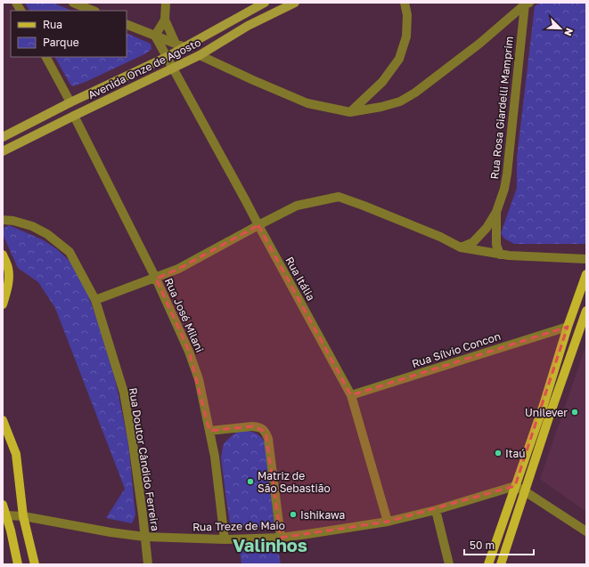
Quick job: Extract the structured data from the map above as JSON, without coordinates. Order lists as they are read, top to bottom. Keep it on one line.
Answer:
{"streets":{"main road":["Avenida Onze de Agosto"],"street":["Rua Rosa Giardelli Mamprim","Rua Itália","Rua José Milani","Rua Sílvio Concon","Rua Doutor Cândido Ferreira","Rua Treze de Maio"]},"crossings":[["Avenida Onze de Agosto","Rua Itália"],["Avenida Onze de Agosto","Rua José Milani"],["Rua Itália","Rua Sílvio Concon"],["Rua Itália","Rua Treze de Maio"],["Rua José Milani","Rua Treze de Maio"],["Rua Doutor Cândido Ferreira","Rua Treze de Maio"]],"districts":["Valinhos"],"places":["Unilever","Itaú","Matriz de São Sebastião","Ishikawa"],"legend":["Rua","Parque"],"scale_bar":"50 m","north":"bottom right"}
